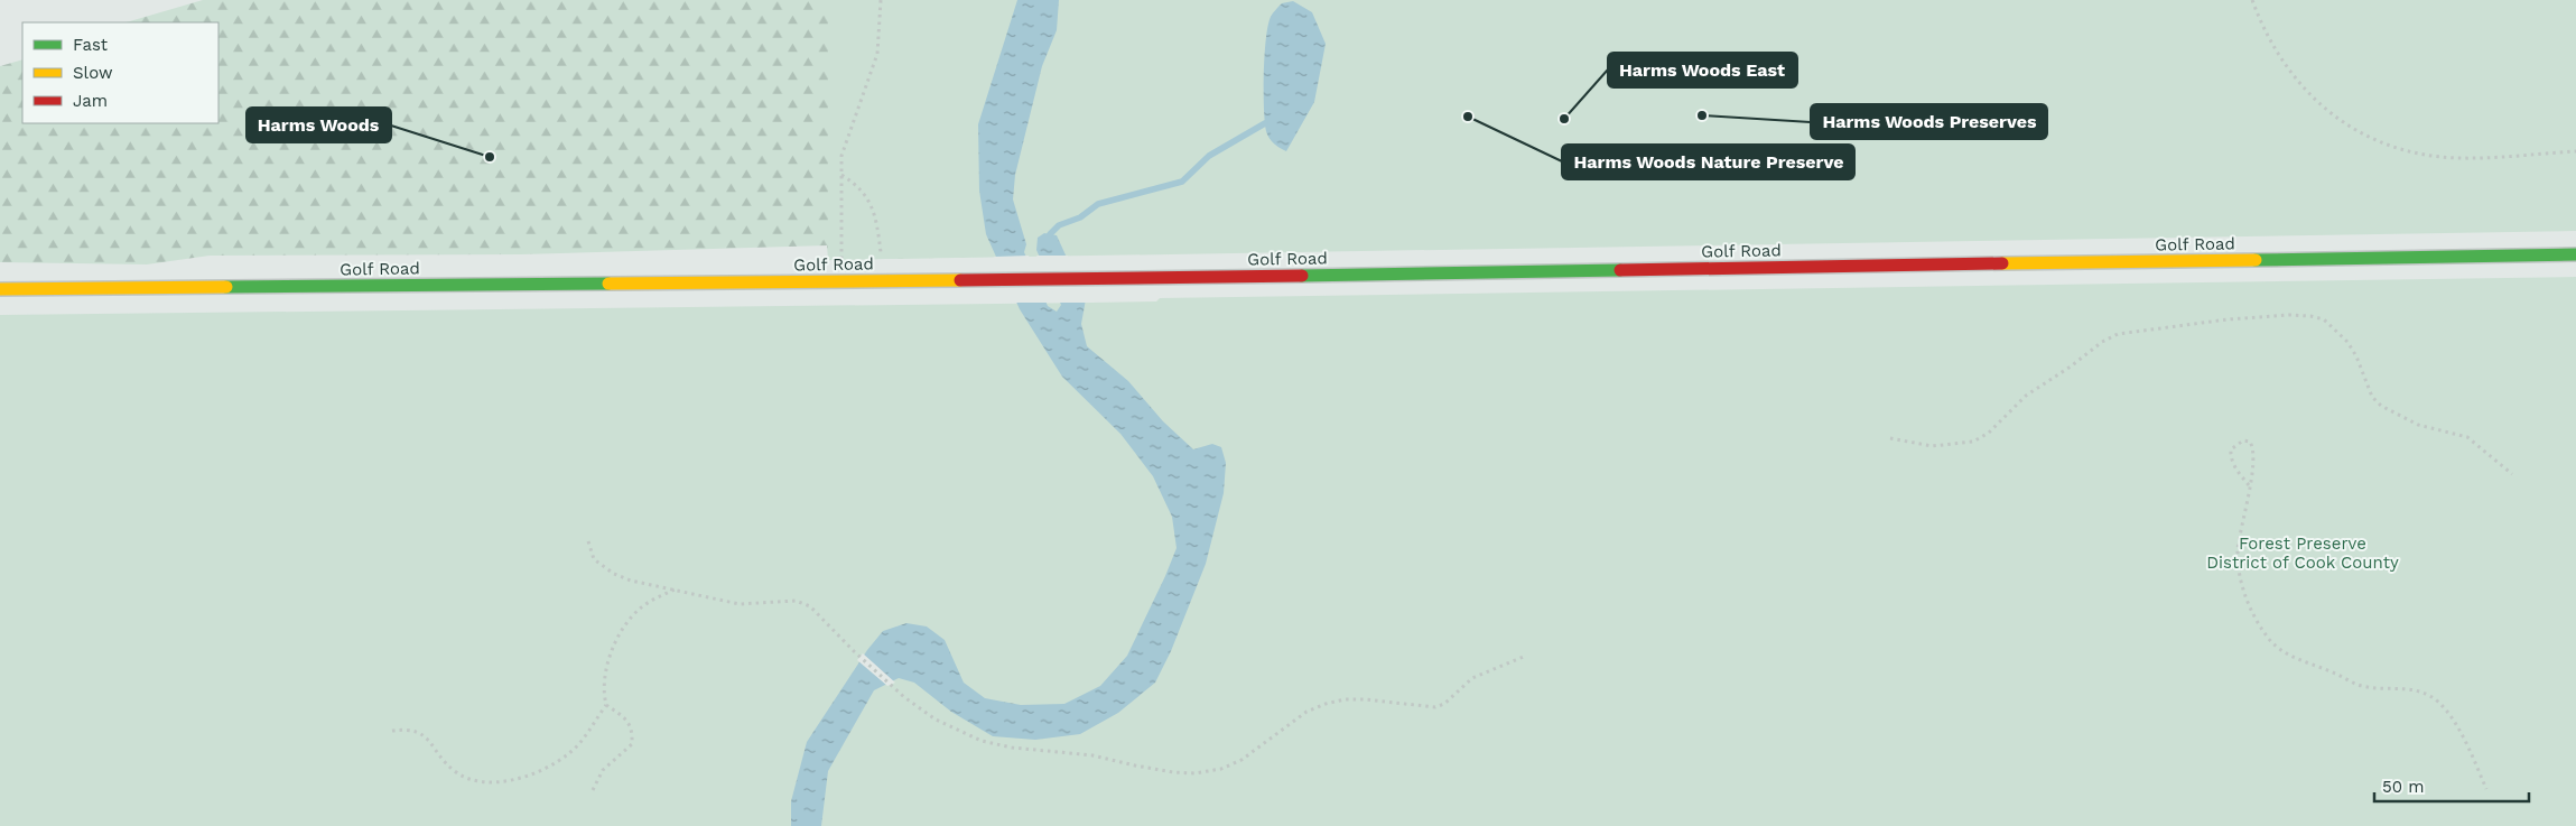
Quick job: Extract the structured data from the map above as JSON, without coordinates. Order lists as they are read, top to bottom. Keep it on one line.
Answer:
{"streets":{"main road":["Golf Road"]},"parks":["Forest Preserve District of Cook County"],"places":["Harms Woods Preserves","Harms Woods Nature Preserve","Harms Woods East","Harms Woods"],"legend":["Fast","Slow","Jam"],"scale_bar":"50 m"}
